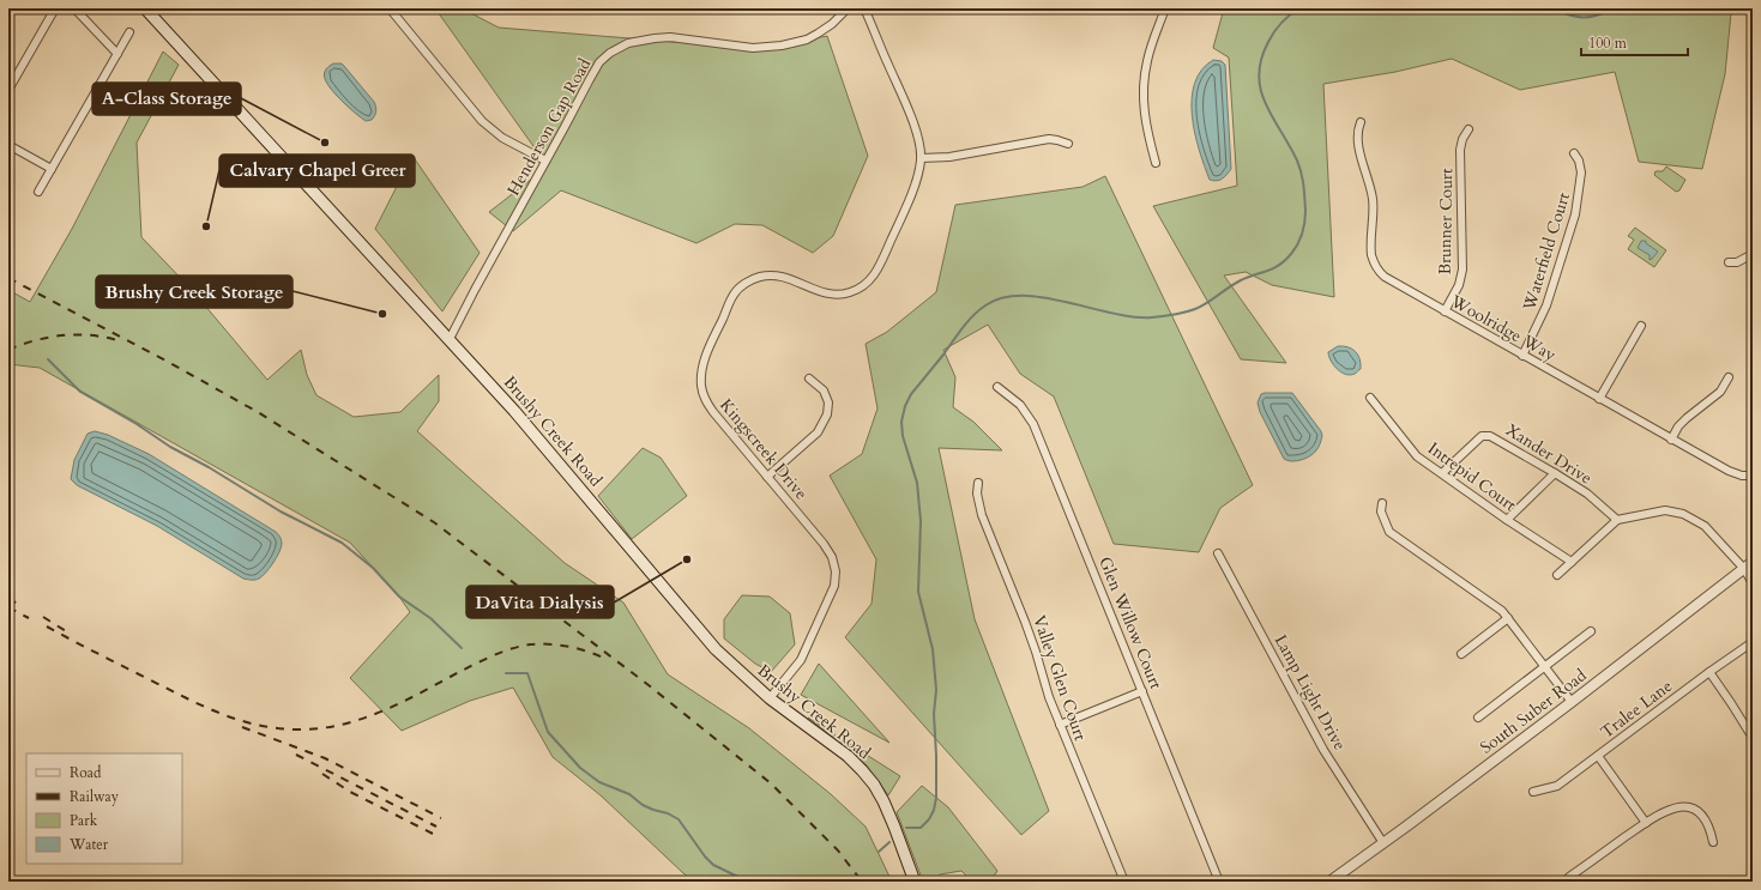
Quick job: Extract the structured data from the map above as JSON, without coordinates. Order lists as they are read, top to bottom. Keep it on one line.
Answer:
{"streets":{"main road":["Brushy Creek Road"],"street":["Henderson Gap Road","Brunner Court","Waterfield Court","Woolridge Way","Kingscreek Drive","Xander Drive","Intrepid Court","Glen Willow Court","Valley Glen Court","Lamp Light Drive","Tralee Lane","South Suber Road"]},"crossings":[["Henderson Gap Road","Brushy Creek Road"],["Brunner Court","Woolridge Way"],["Waterfield Court","Woolridge Way"],["Brushy Creek Road","Kingscreek Drive"],["Xander Drive","Intrepid Court"],["Lamp Light Drive","South Suber Road"]],"places":["A-Class Storage","Calvary Chapel Greer","Brushy Creek Storage","DaVita Dialysis"],"legend":["Road","Railway","Park","Water"],"scale_bar":"100 m"}
